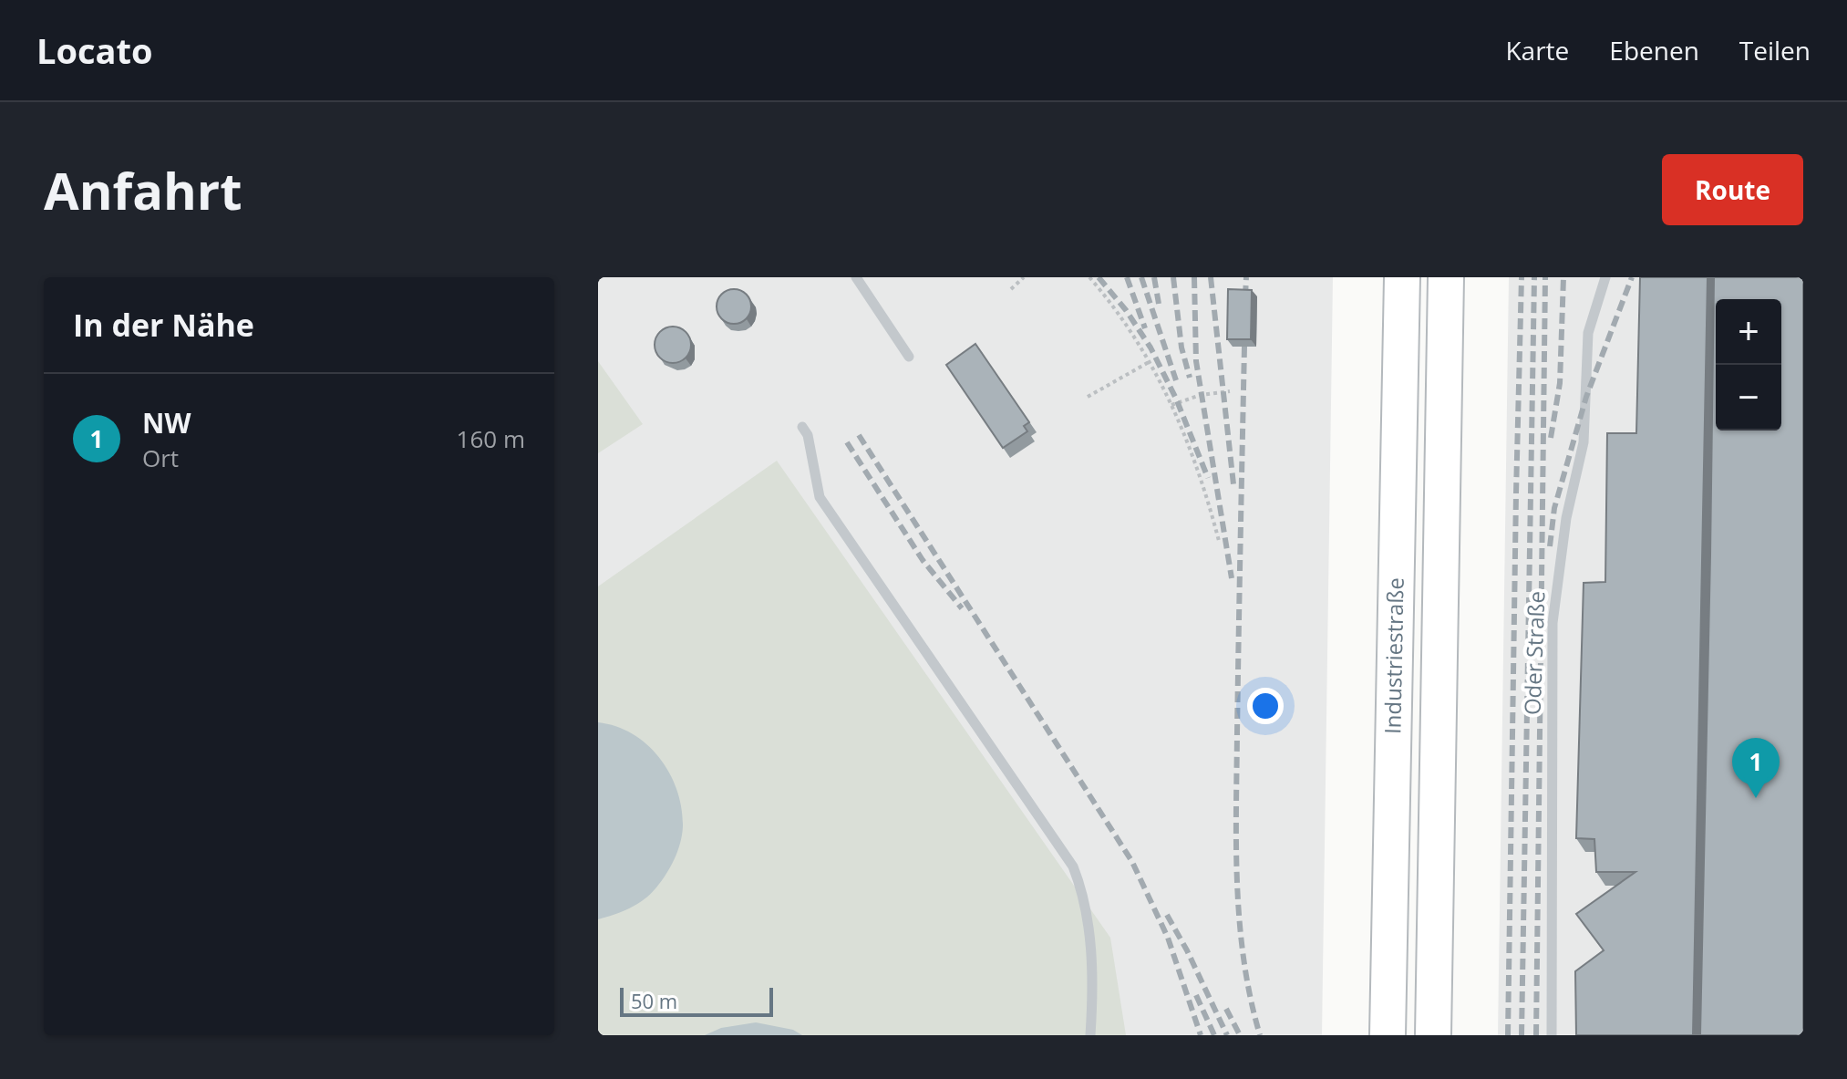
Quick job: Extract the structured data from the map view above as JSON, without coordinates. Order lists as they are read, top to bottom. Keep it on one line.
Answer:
{"streets":{"highway":["Industriestraße"],"lane":["Oder Straße"]},"scale_bar":"50 m","page":{"header":"Locato","nav":["Karte","Ebenen","Teilen"],"buttons":"Route","title":"Anfahrt","heading":"In der Nähe","map_buttons":["+","−"],"list":[{"mark":"1","name":"NW","note":"Ort","value":"160 m"}],"pins":"1","scale":"50 m"}}
